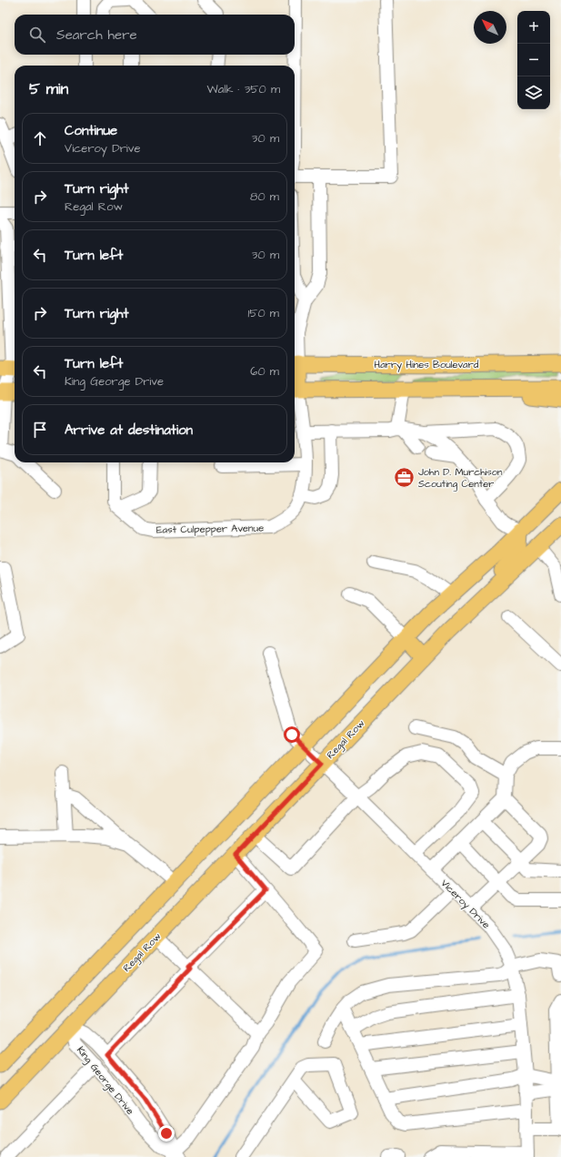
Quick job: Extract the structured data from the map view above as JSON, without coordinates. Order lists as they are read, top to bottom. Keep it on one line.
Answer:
{"streets":{"main road":["Harry Hines Boulevard","Regal Row"],"street":["East Culpepper Avenue","Viceroy Drive","King George Drive"]},"crossings":[["Regal Row","Viceroy Drive"],["Regal Row","King George Drive"]],"places":{"office":["John D. Murchison Scouting Center"]},"north":"top left","page":{"map_buttons":["+","−"],"search":"Search here","heading":["5 min","Walk · 350 m"],"list":[["Continue","Viceroy Drive","30 m"],["Turn right","Regal Row","80 m"],["Turn left","30 m"],["Turn right","150 m"],["Turn left","King George Drive","60 m"],"Arrive at destination"]}}
